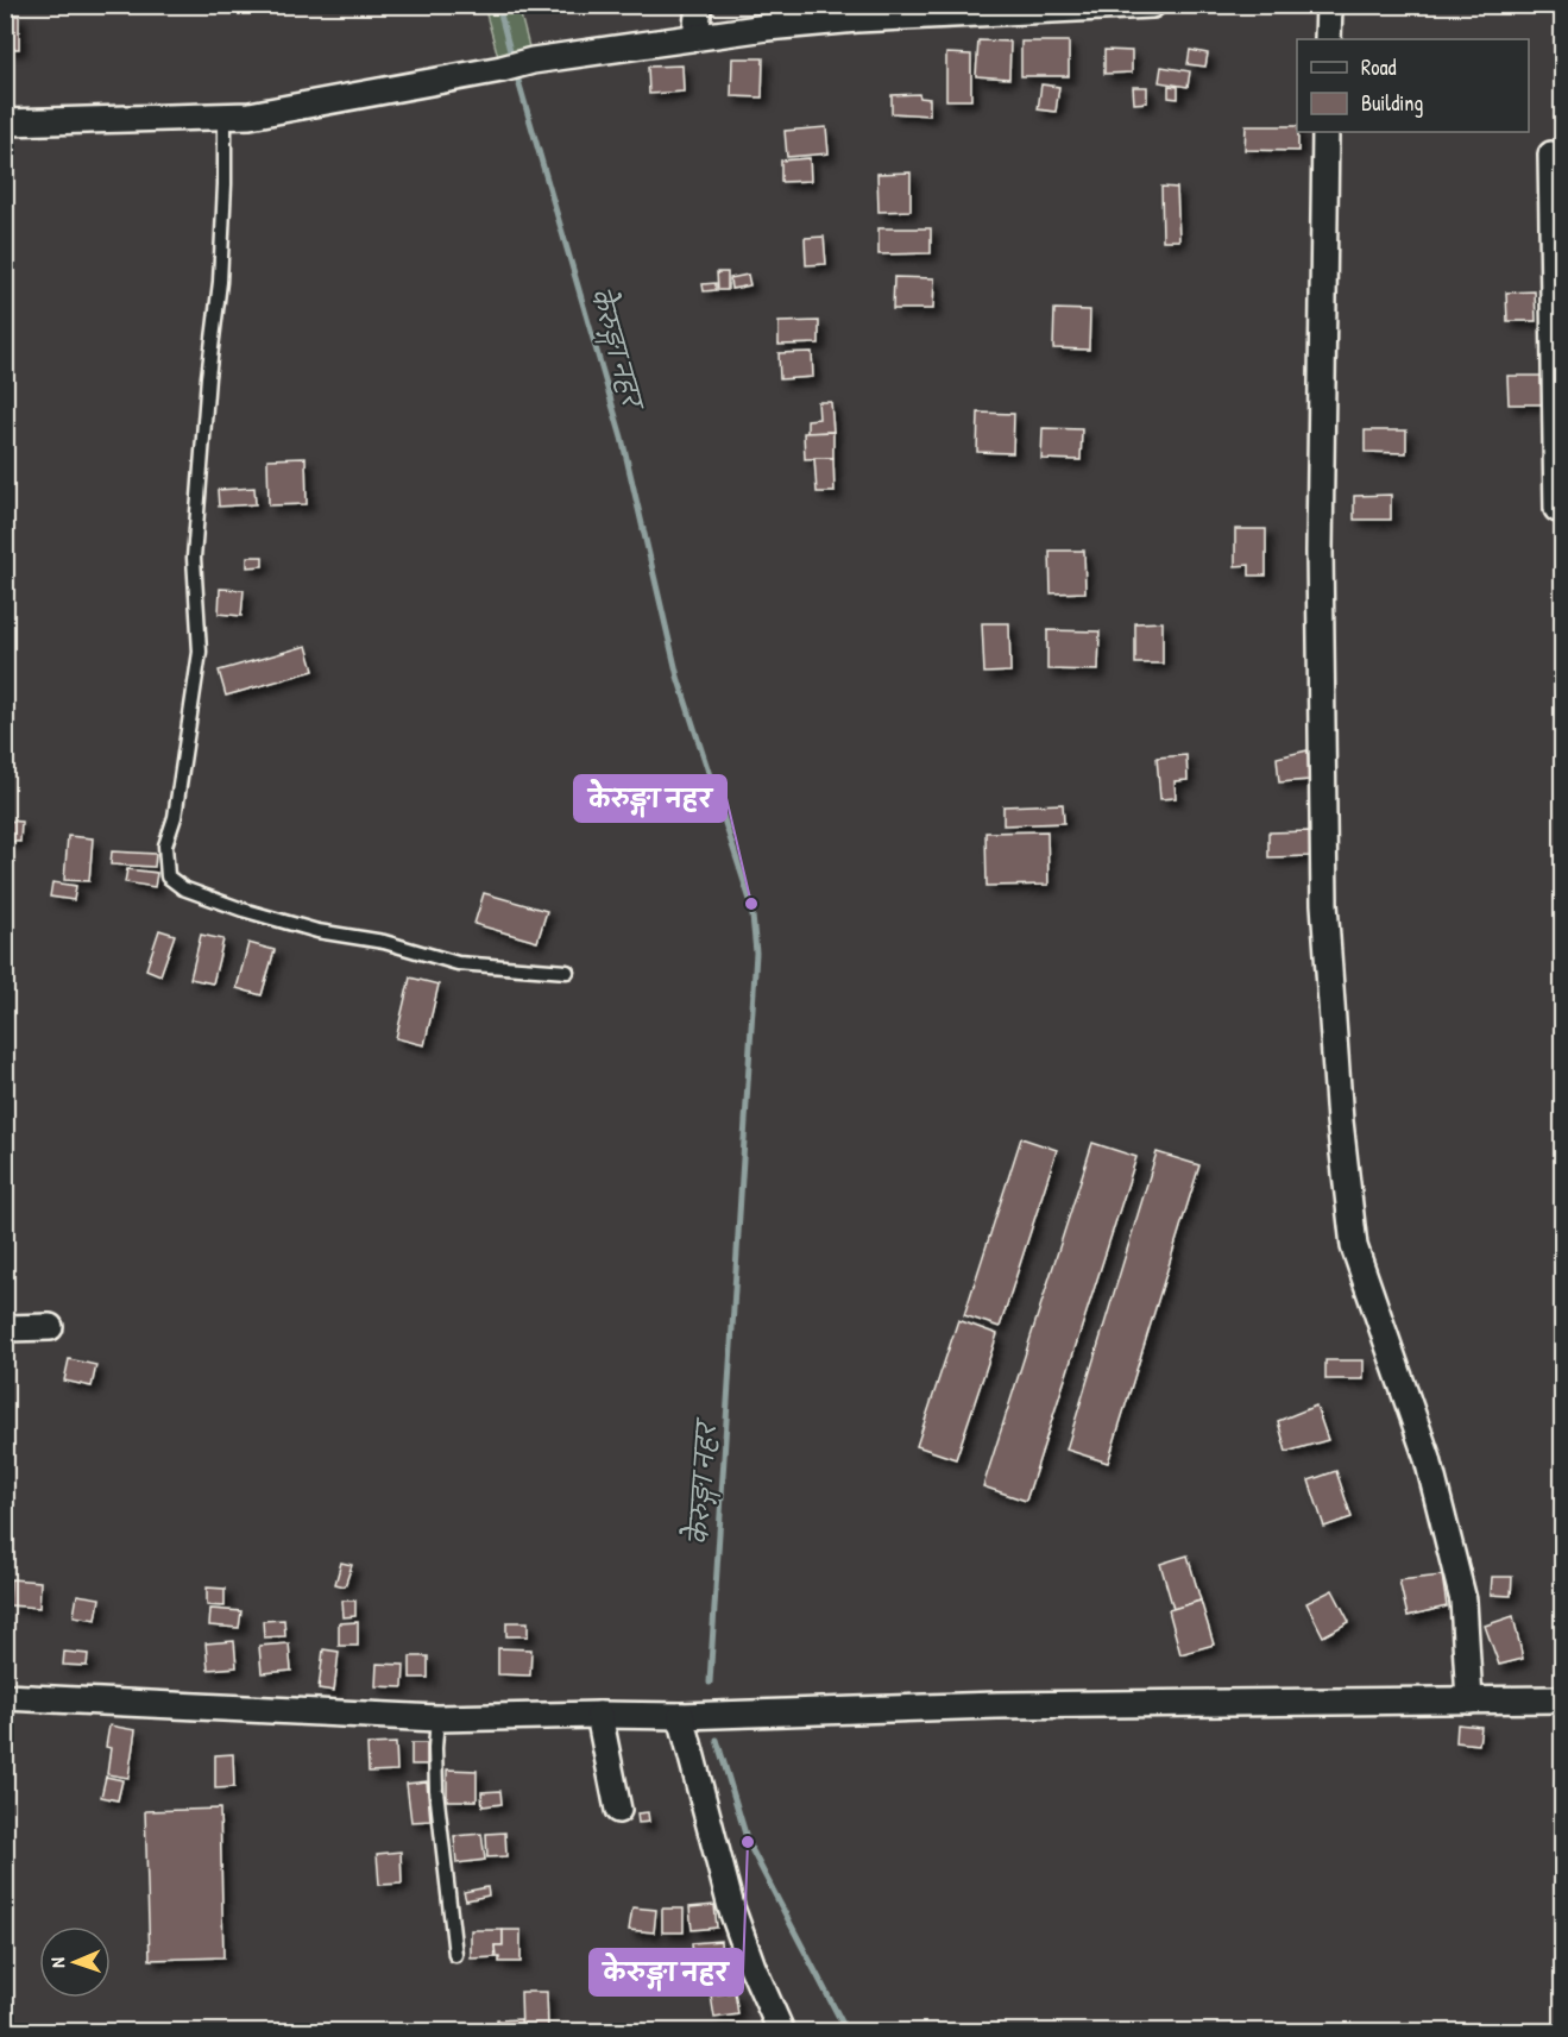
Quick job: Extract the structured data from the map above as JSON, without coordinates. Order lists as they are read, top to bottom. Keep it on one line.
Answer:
{"water":["केेरुङ्गा नहर"],"places":["केेरुङ्गा नहर","केरुङ्गा नहर"],"legend":["Road","Building"],"north":"left"}
